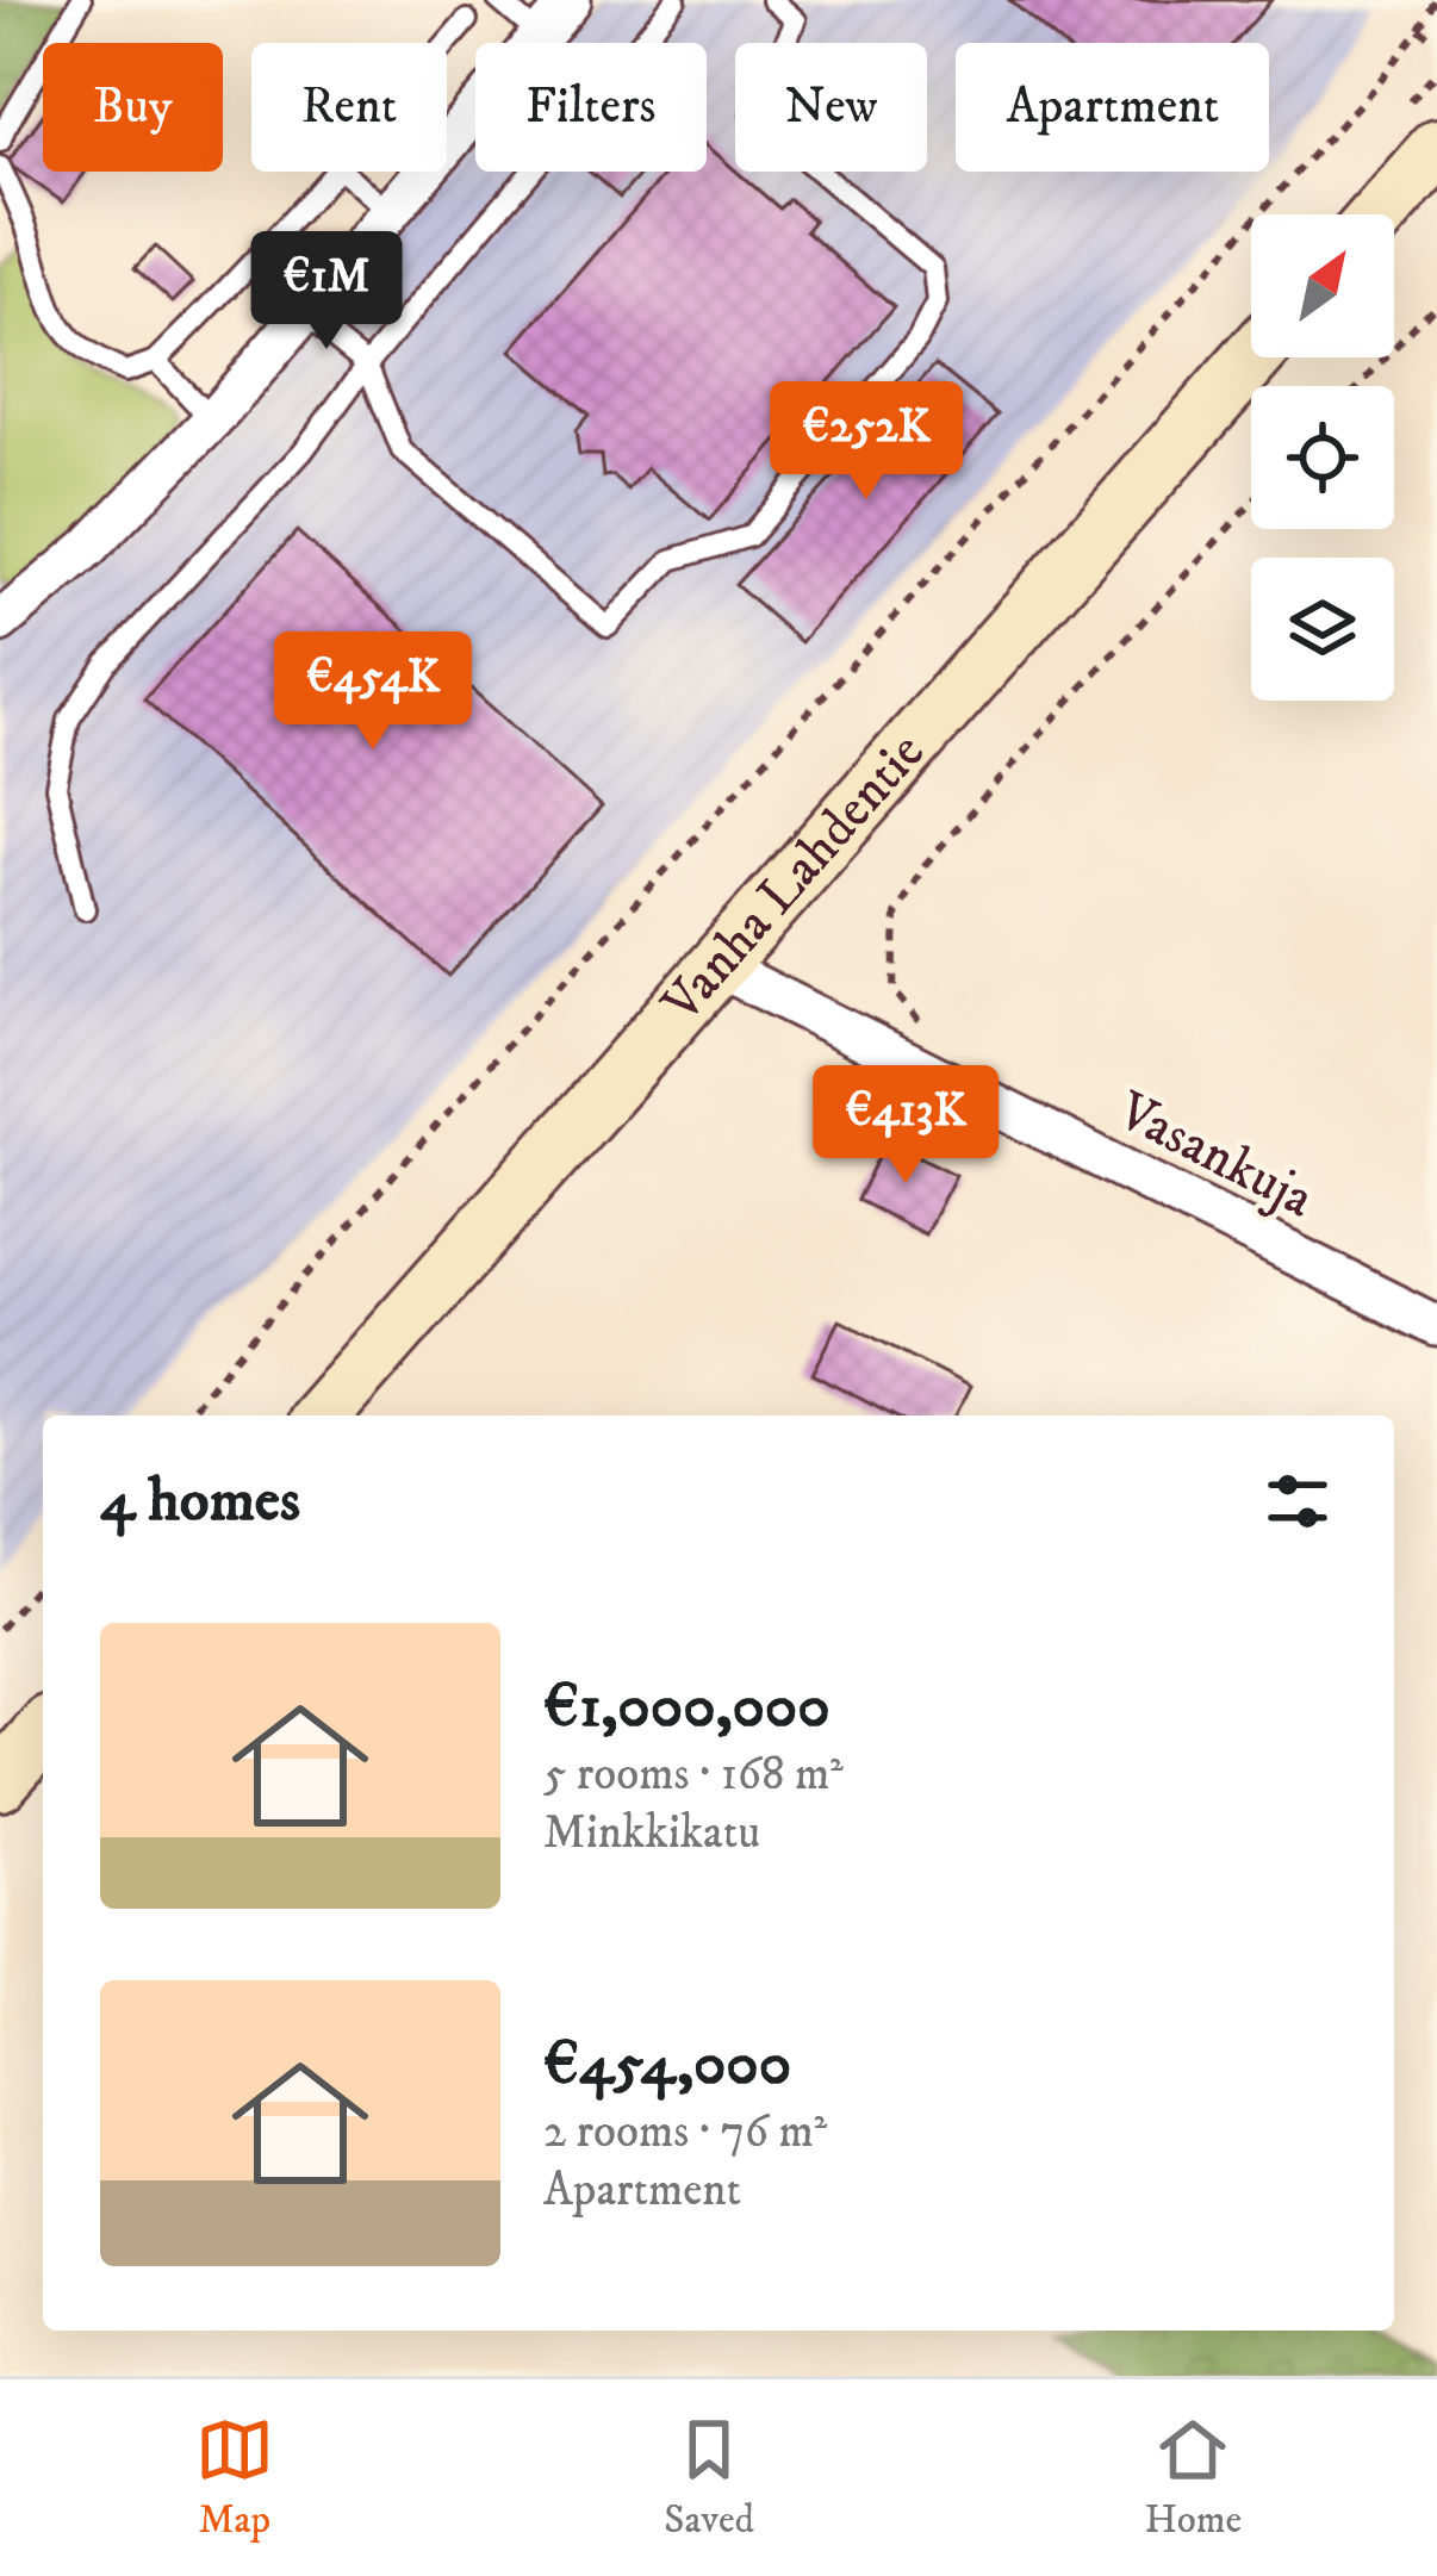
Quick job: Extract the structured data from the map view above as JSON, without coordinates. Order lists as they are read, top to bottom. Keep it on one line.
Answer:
{"streets":{"main road":["Vanha Lahdentie"],"street":["Vasankuja"]},"crossings":[["Vanha Lahdentie","Vasankuja"]],"north":"top right","page":{"chip":["Buy","Rent","Filters","New","Apartment"],"price":["€1M","€252K","€454K","€413K"],"heading":"4 homes","list":[{"name":"€1,000,000","note":"5 rooms · 168 m² · Minkkikatu"},{"name":"€454,000","note":"2 rooms · 76 m² · Apartment"}],"tabs":["Map","Saved","Home"]}}
